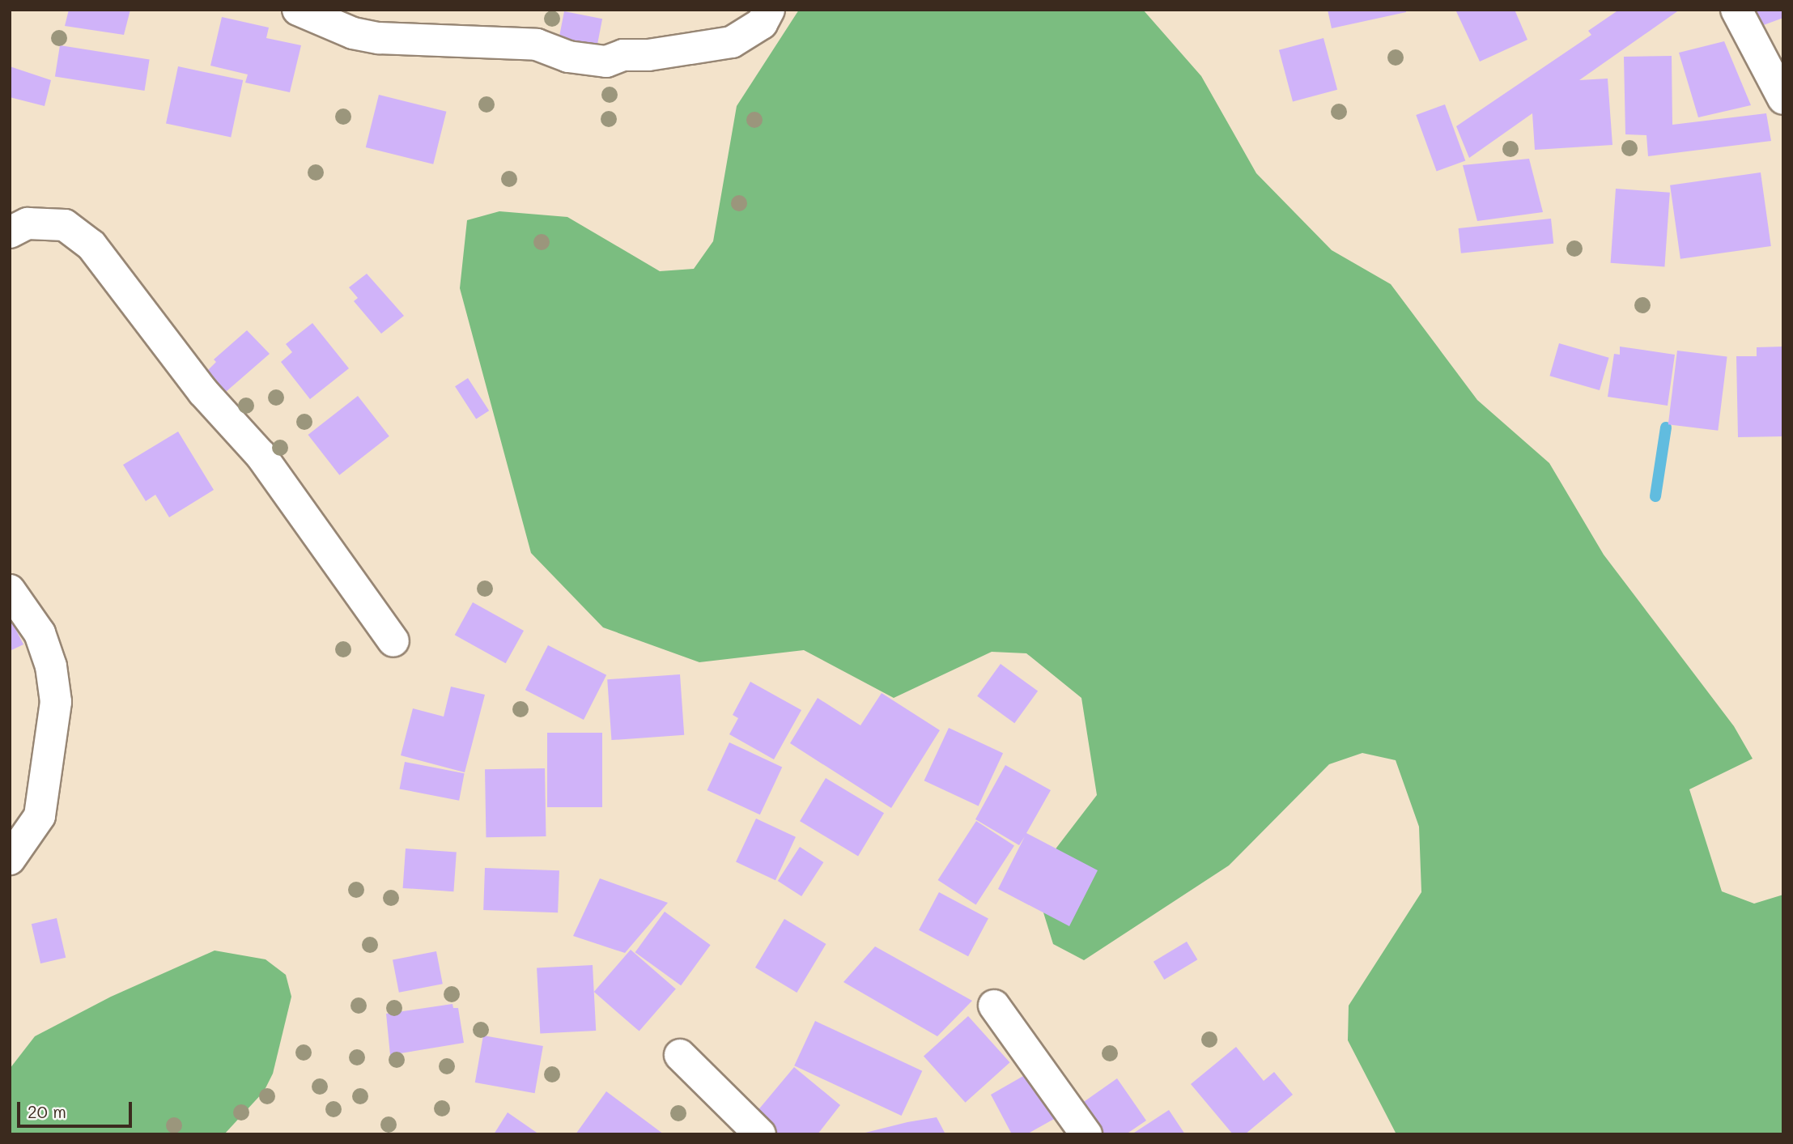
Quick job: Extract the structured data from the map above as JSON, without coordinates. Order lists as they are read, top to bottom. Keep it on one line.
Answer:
{"scale_bar":"20 m"}
